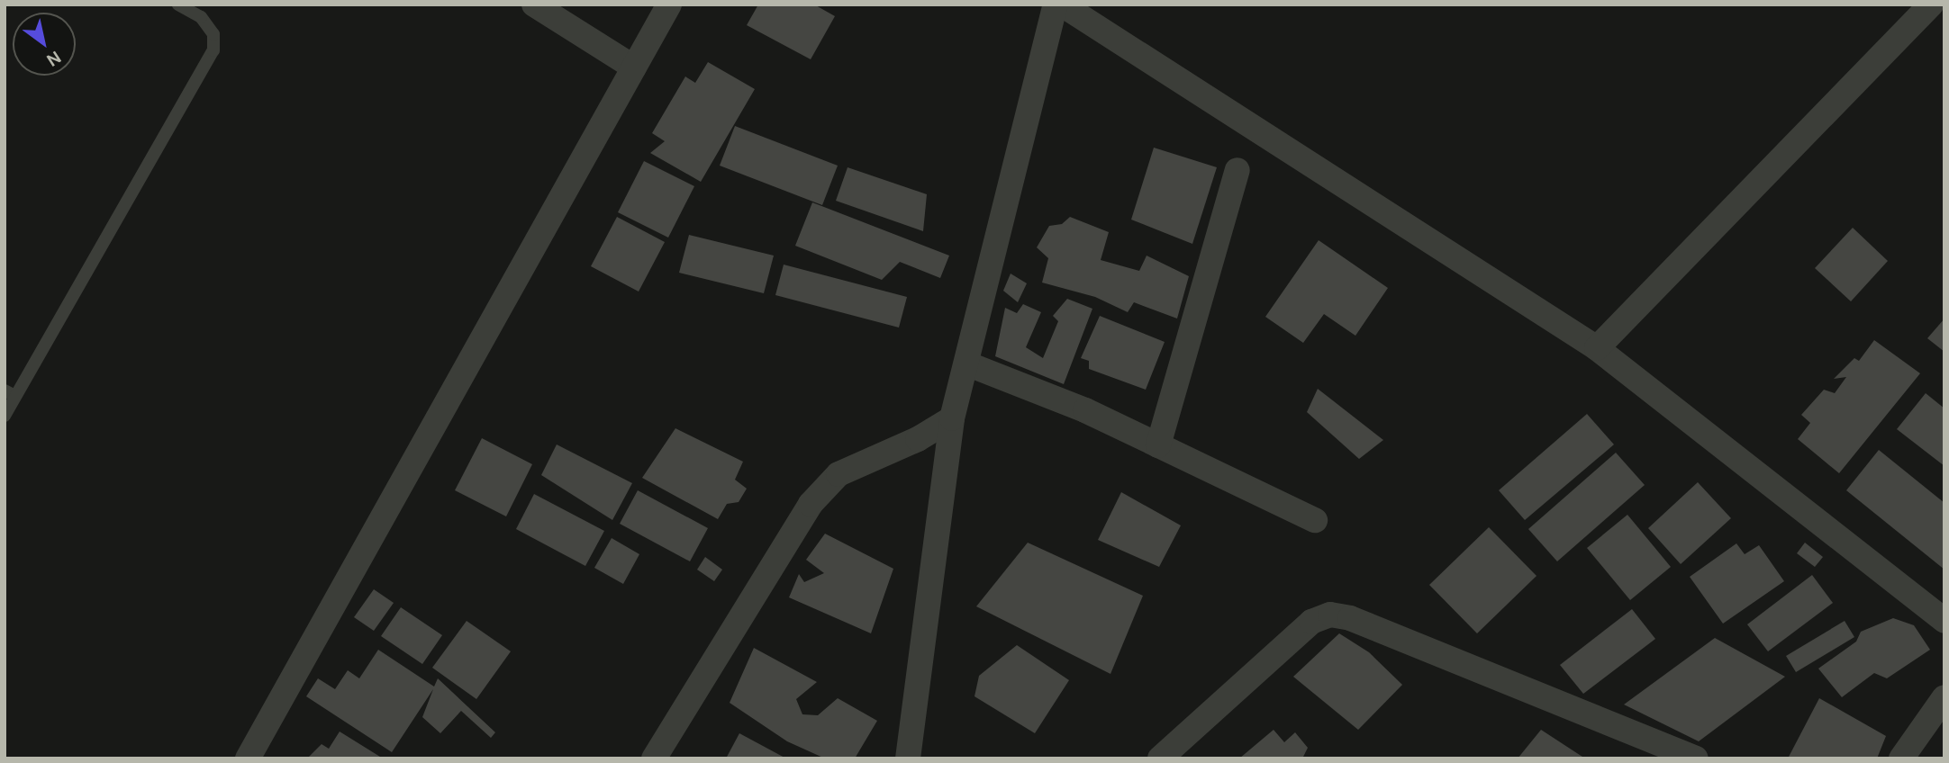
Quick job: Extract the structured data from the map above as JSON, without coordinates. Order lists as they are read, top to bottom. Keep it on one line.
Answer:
{"north":"bottom right"}
